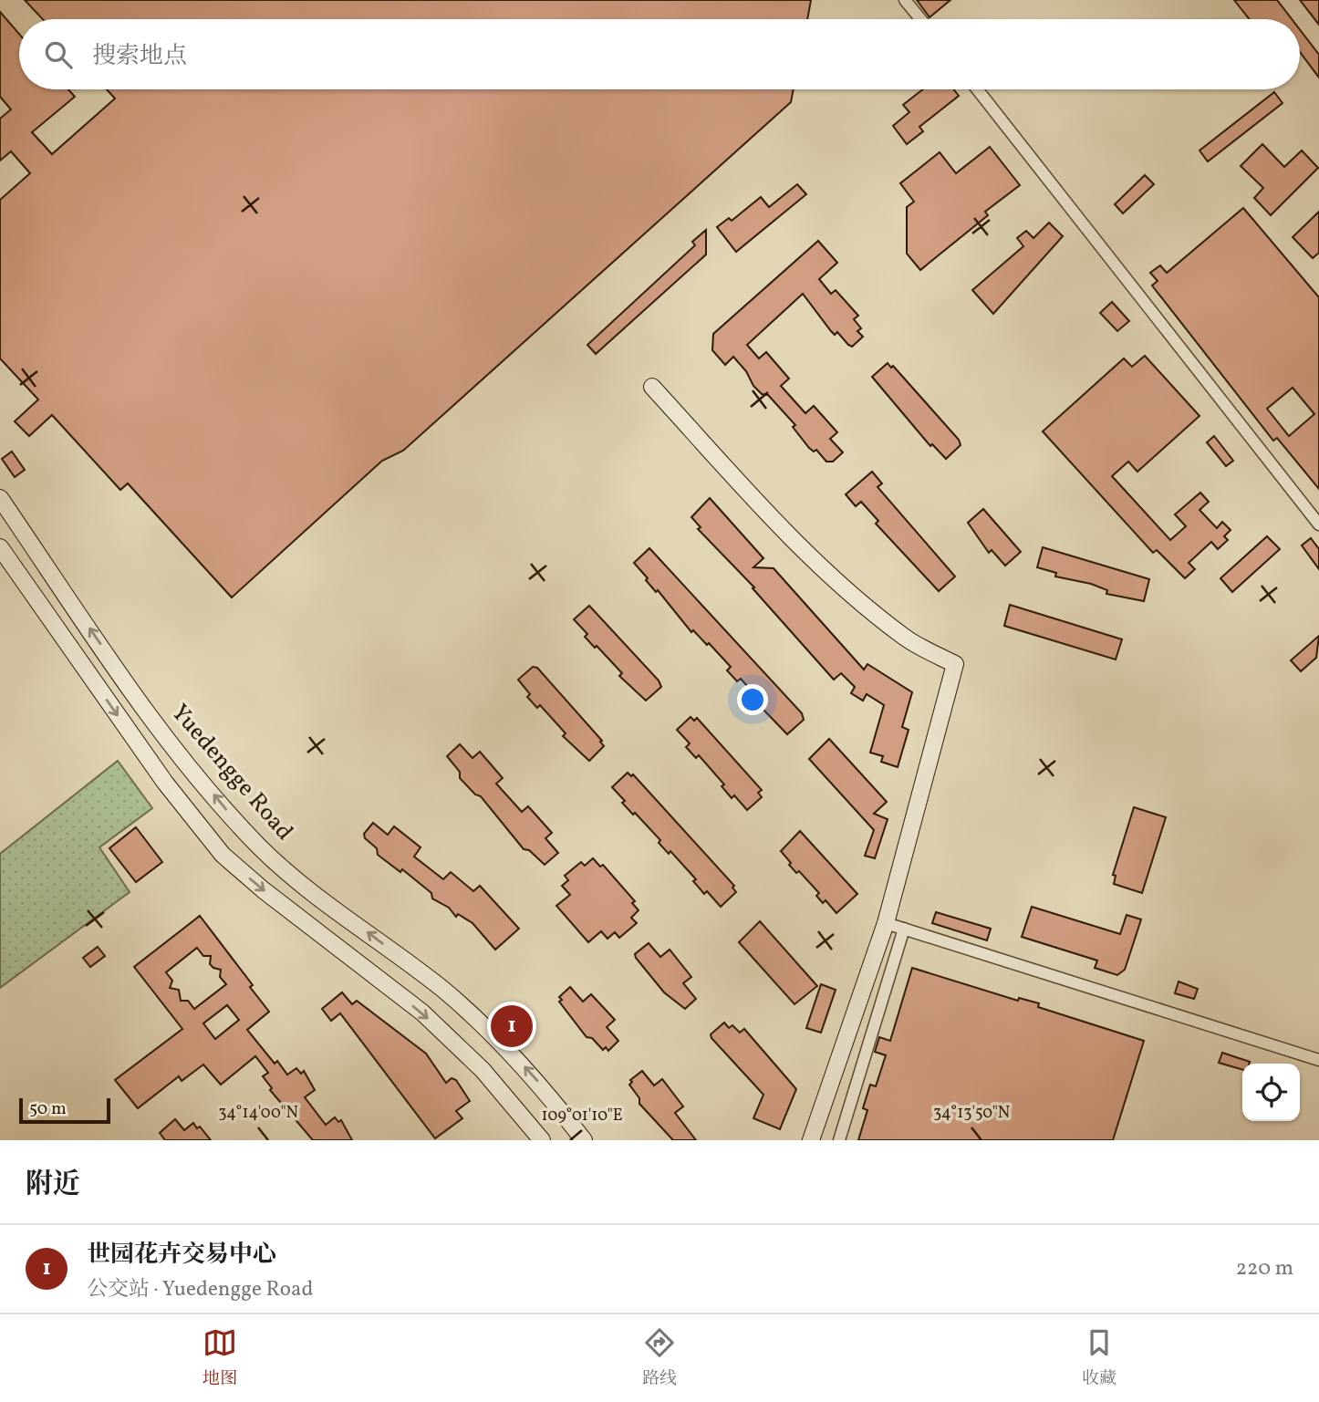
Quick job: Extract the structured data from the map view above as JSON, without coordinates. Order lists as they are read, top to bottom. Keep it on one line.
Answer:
{"streets":{"main road":["Yuedengge Road"]},"scale_bar":"50 m","page":{"search":"搜索地点","pins":"1","scale":"50 m","heading":"附近","list":[{"mark":"1","name":"世园花卉交易中心","note":"公交站 · Yuedengge Road","value":"220 m"}],"nav":["地图","路线","收藏"]},"coordinates":["34°14'00\"N","34°13'50\"N","109°01'10\"E"]}
